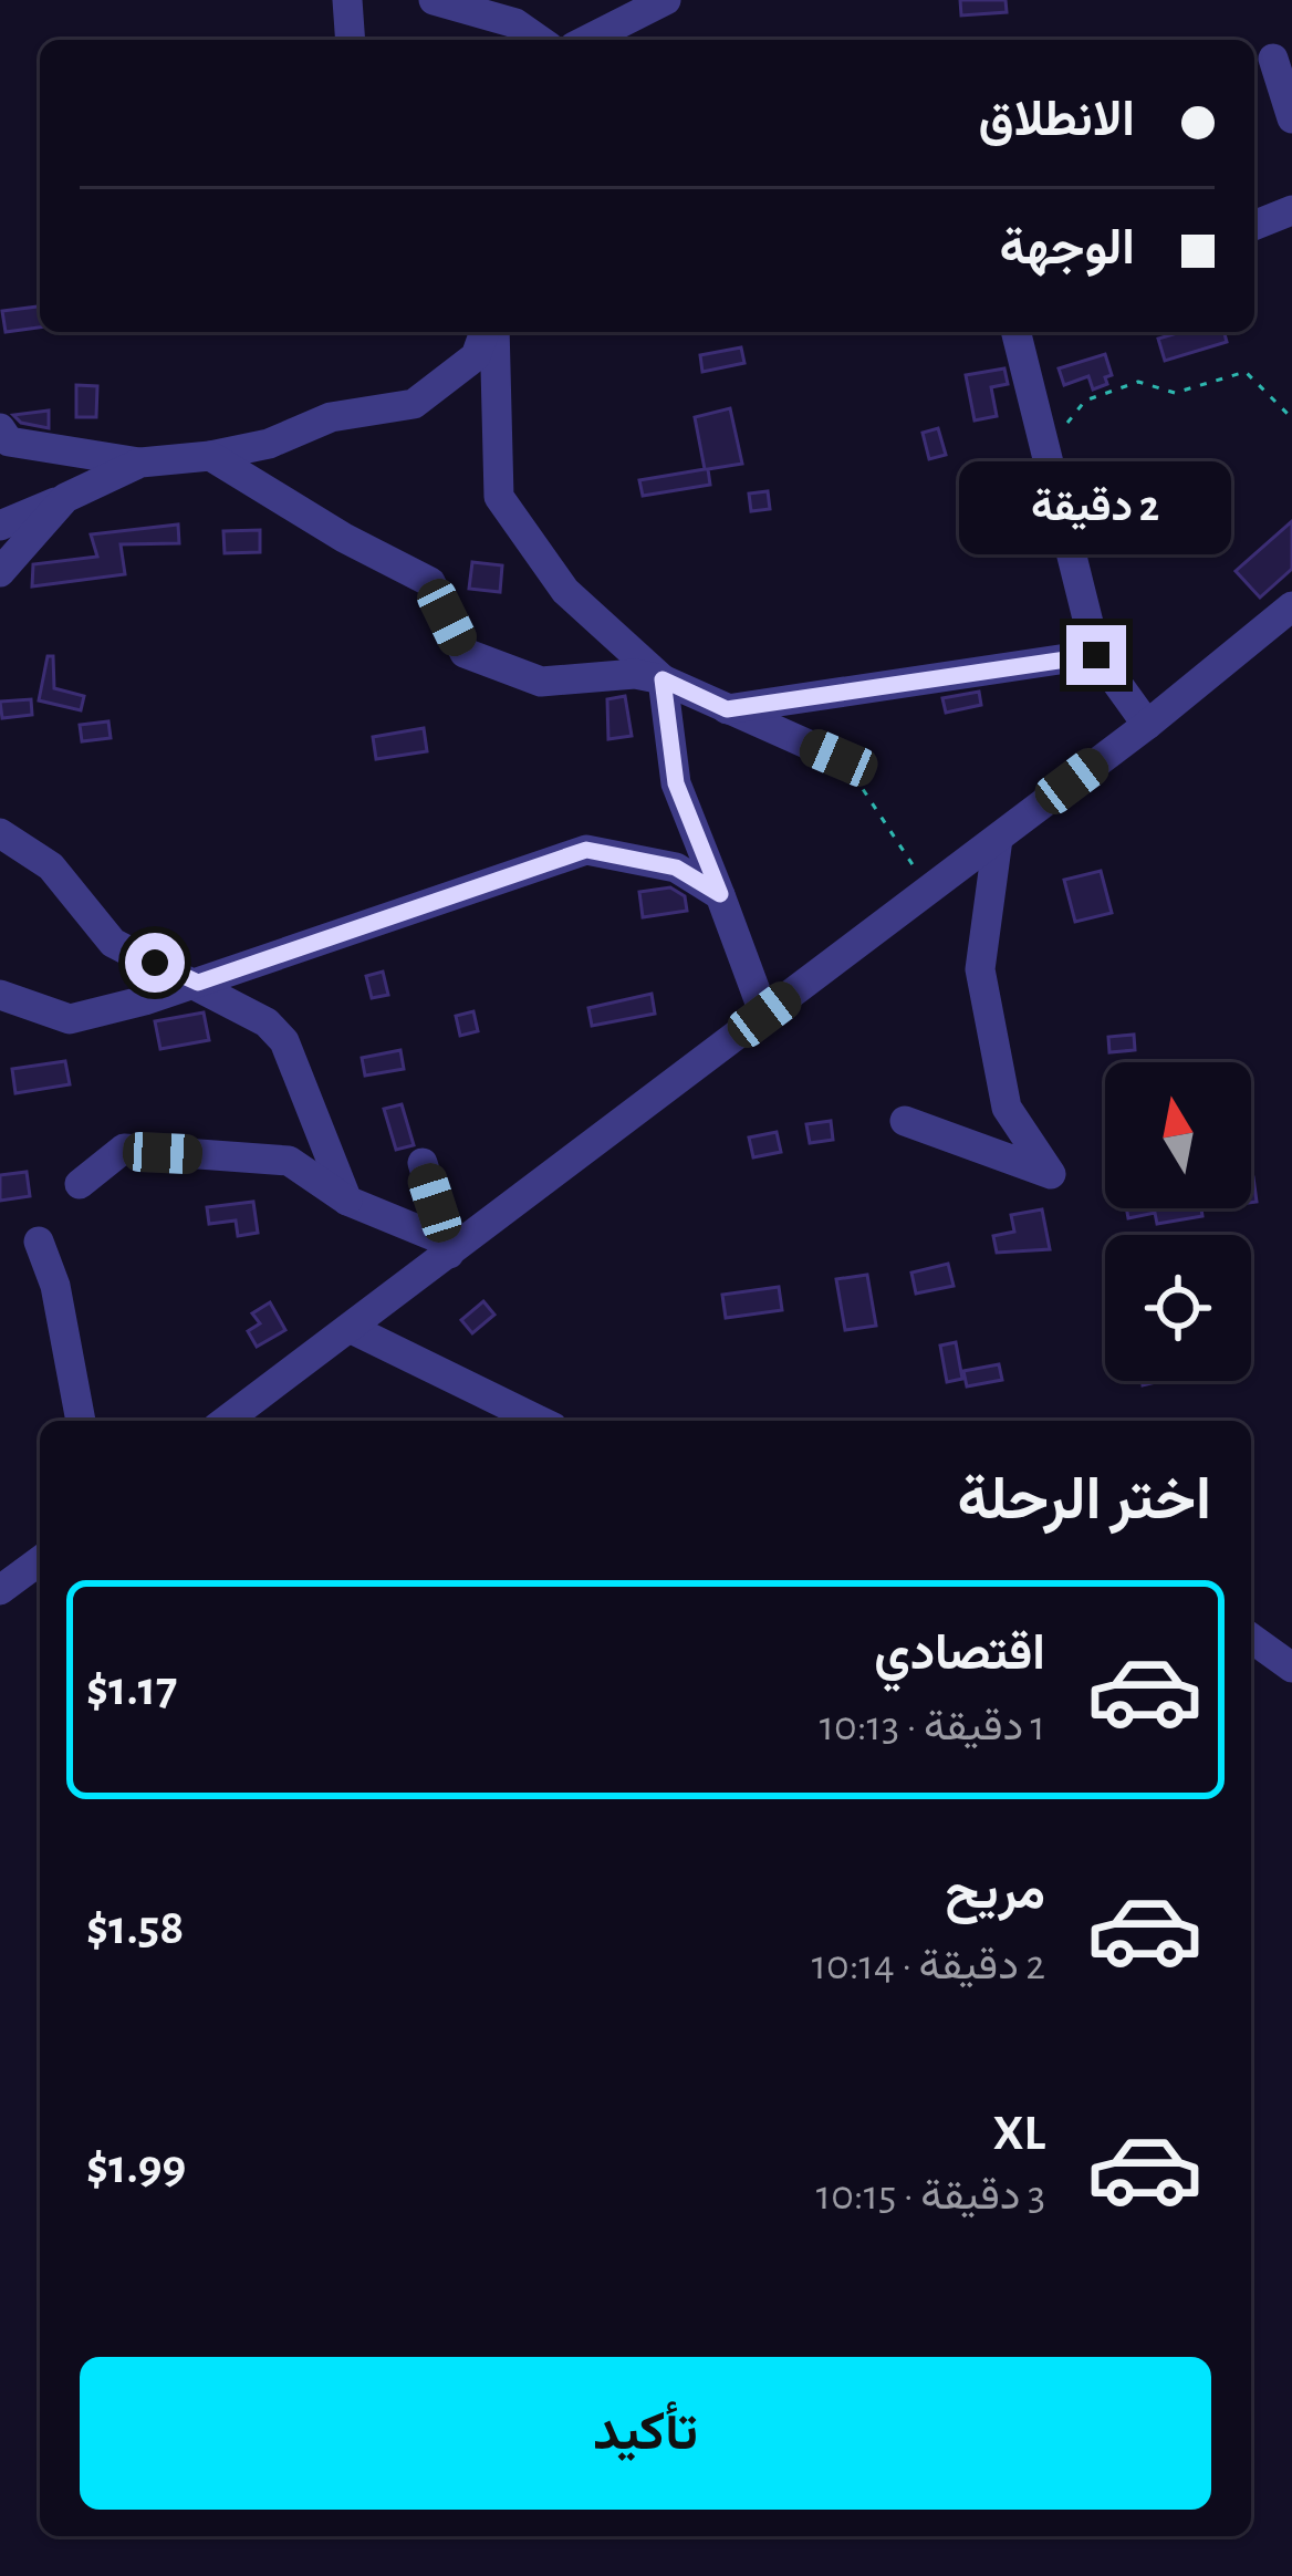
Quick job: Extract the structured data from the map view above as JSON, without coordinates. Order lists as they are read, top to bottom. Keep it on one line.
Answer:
{"north":"top","page":{"banner":["الانطلاق","الوجهة"],"bubble":"2 دقيقة","heading":"اختر الرحلة","list":[{"name":"اقتصادي","note":"1 دقيقة · 10:13","value":"$1.17"},{"name":"مريح","note":"2 دقيقة · 10:14","value":"$1.58"},{"name":"XL","note":"3 دقيقة · 10:15","value":"$1.99"}],"buttons":"تأكيد"}}
